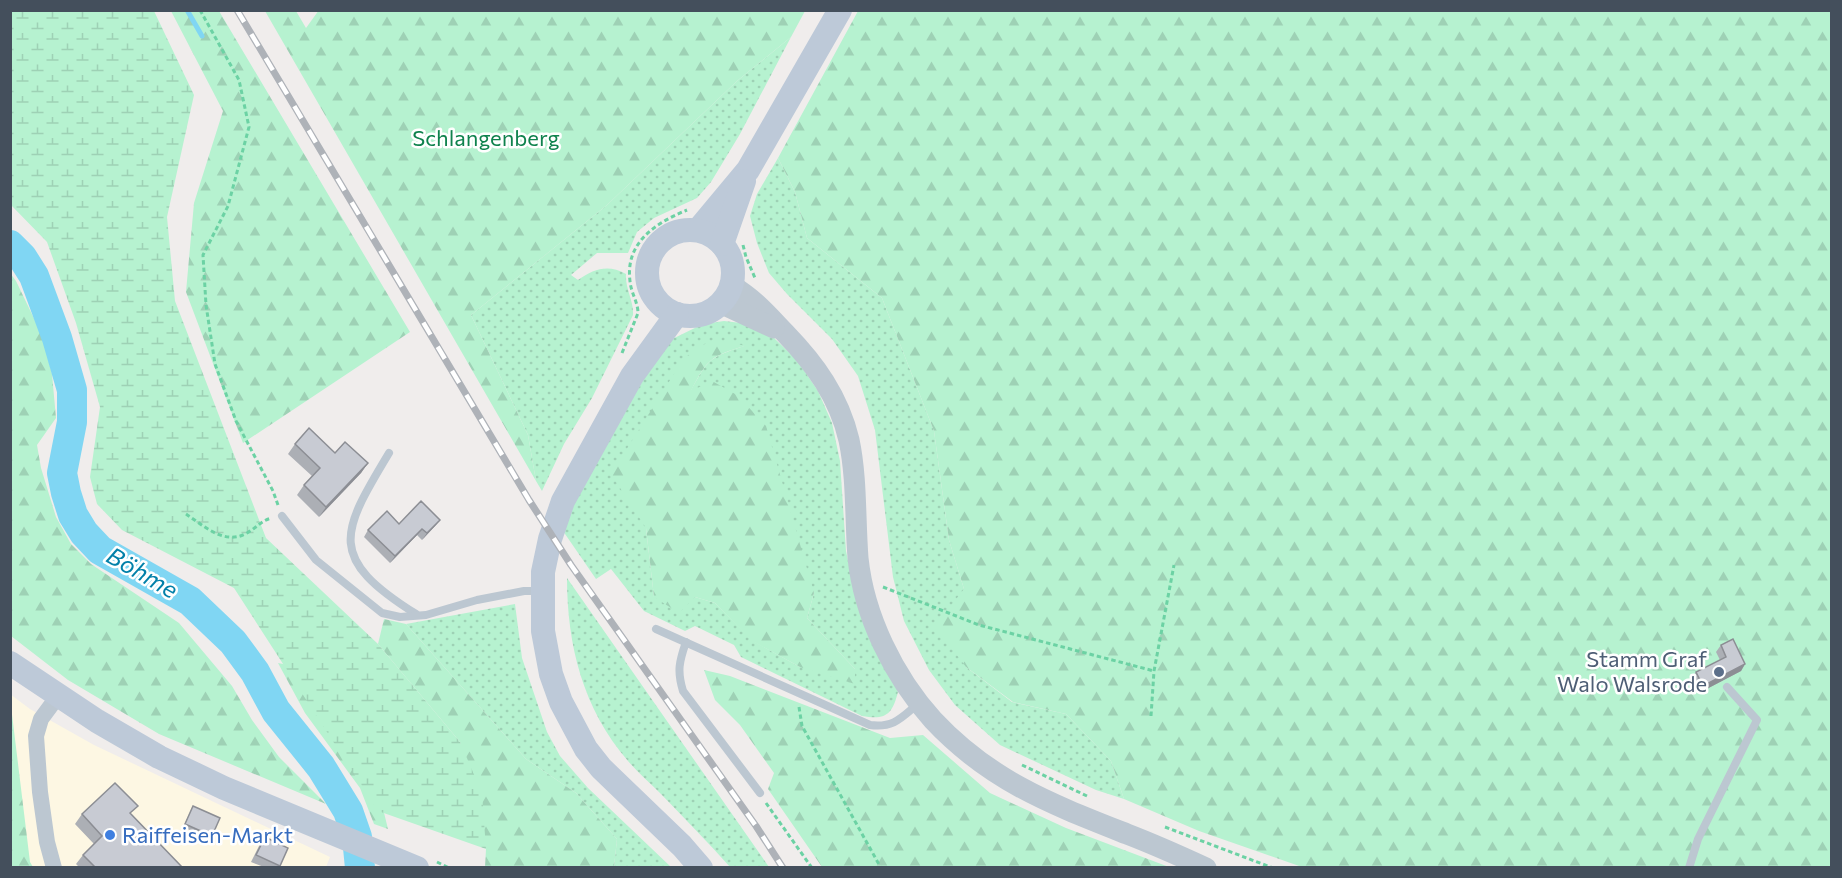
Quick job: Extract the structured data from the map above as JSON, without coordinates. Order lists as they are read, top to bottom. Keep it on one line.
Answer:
{"water":["Böhme"],"parks":["Schlangenberg"],"places":["Stamm Graf Walo Walsrode","Raiffeisen-Markt"]}
